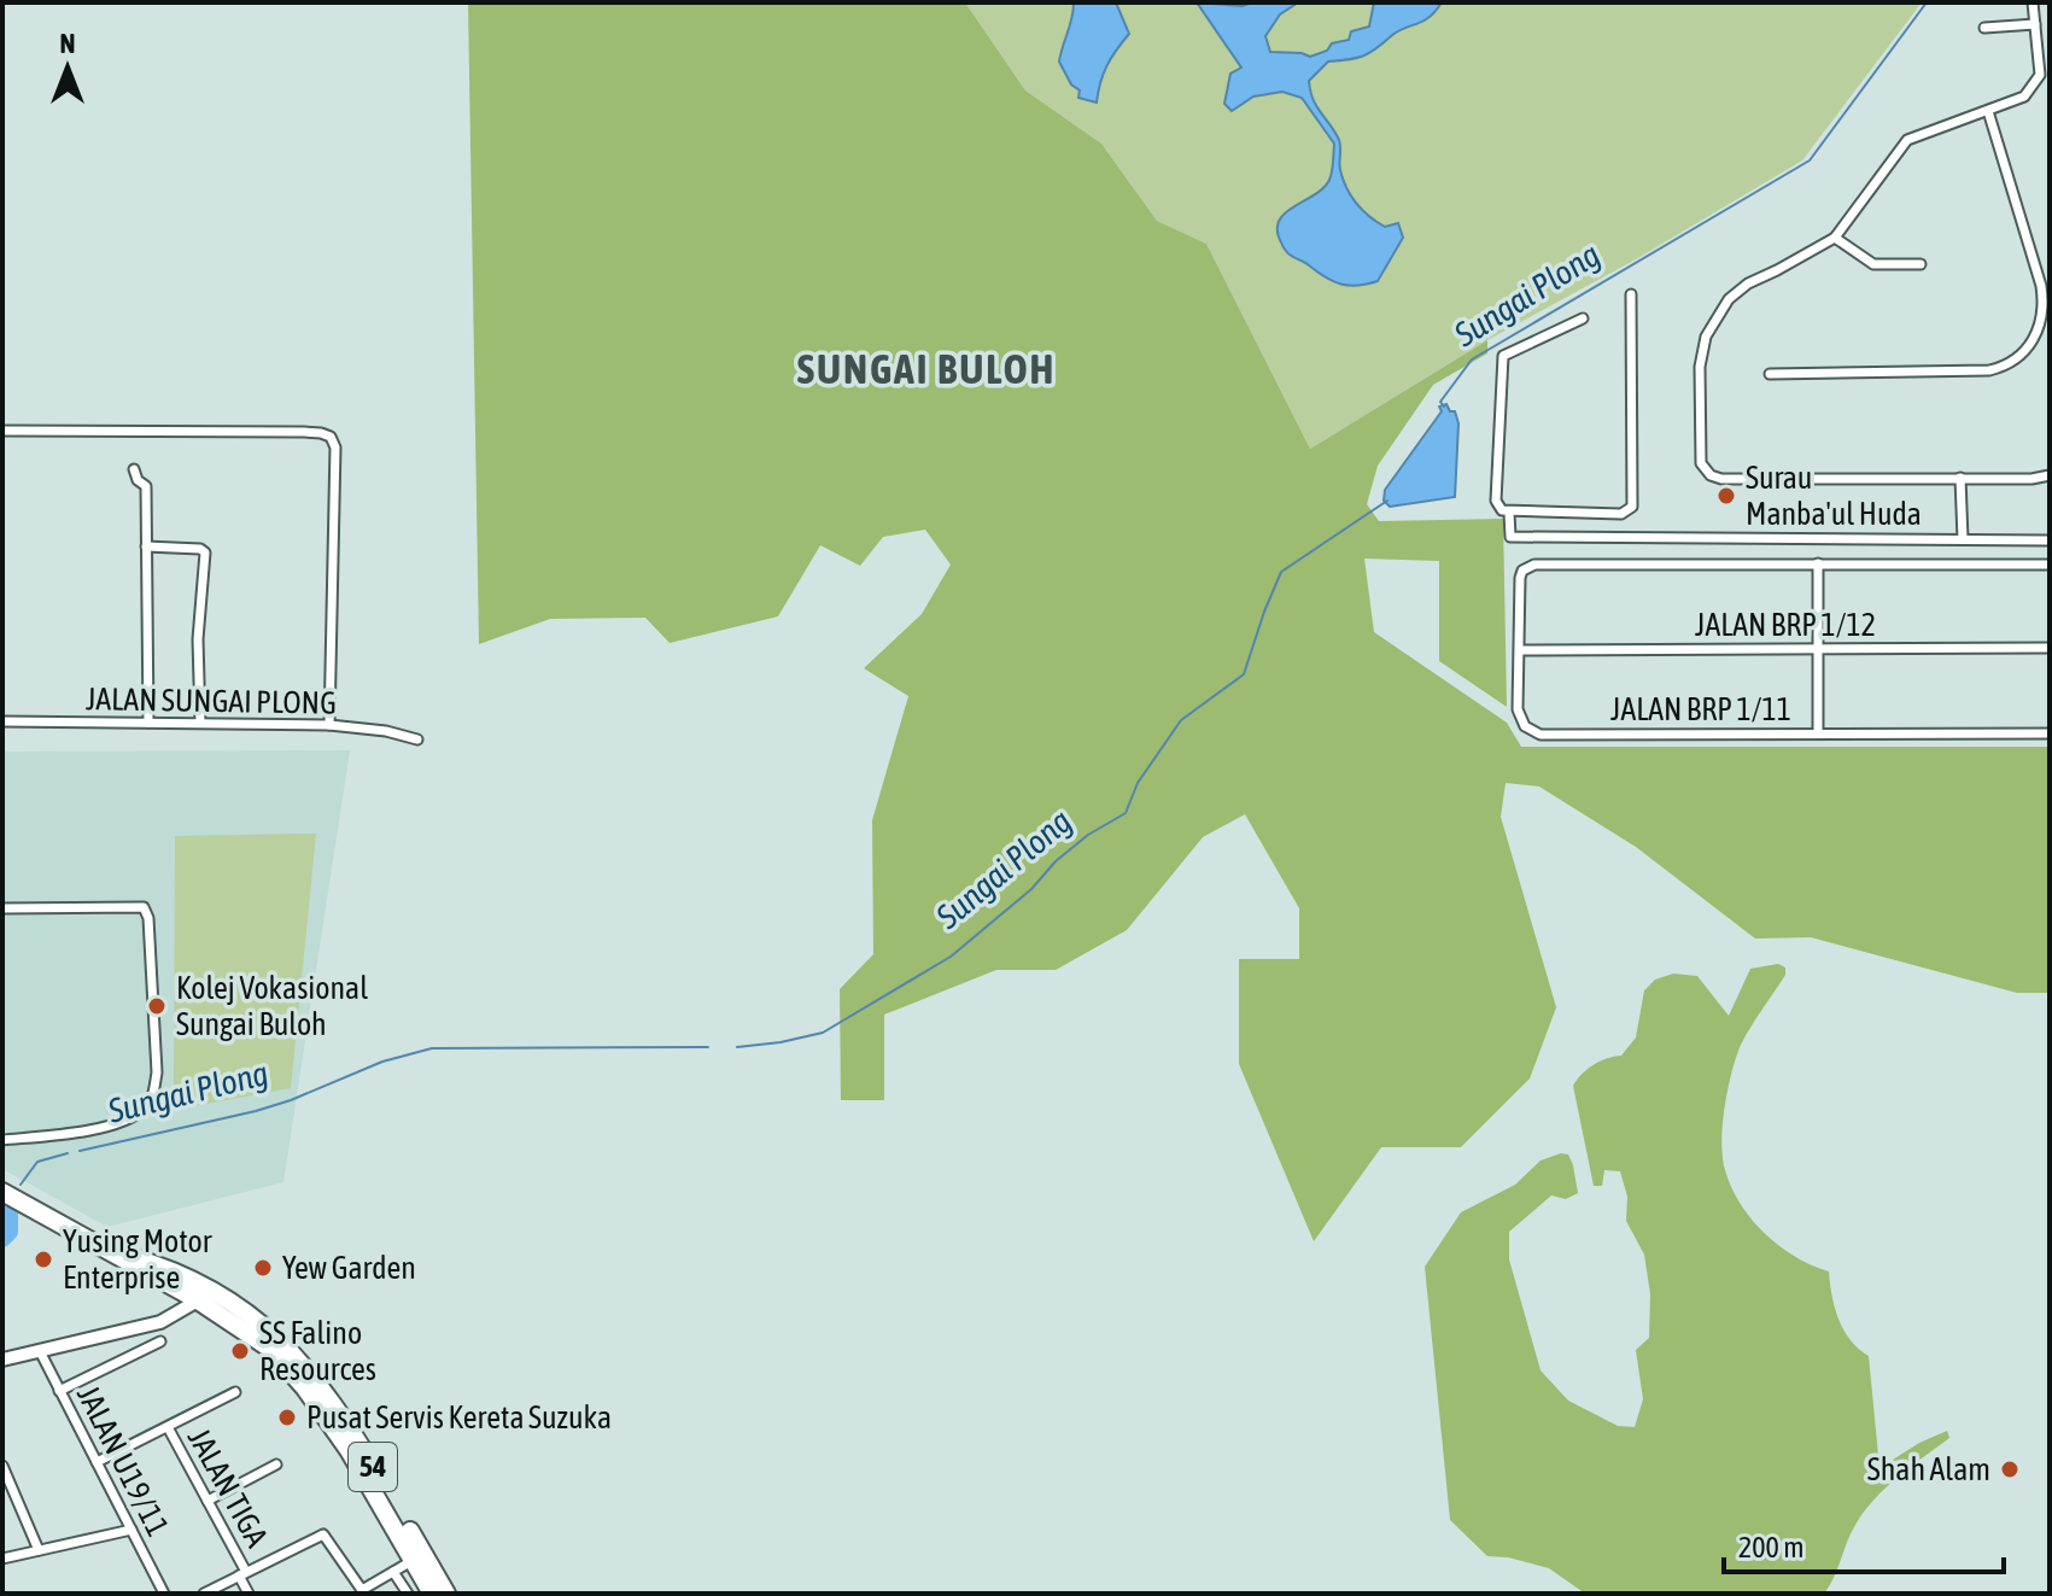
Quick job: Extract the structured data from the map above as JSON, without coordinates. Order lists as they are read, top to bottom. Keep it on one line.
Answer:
{"streets":{"highway":["54"],"street":["JALAN BRP 1/12","JALAN SUNGAI PLONG","JALAN BRP 1/11","JALAN U19/11","JALAN TIGA"]},"crossings":[["JALAN BRP 1/12","JALAN BRP 1/11"]],"districts":["SUNGAI BULOH"],"water":["Sungai Plong"],"places":["Surau Manba'ul Huda","Kolej Vokasional Sungai Buloh","Yusing Motor Enterprise","Yew Garden","SS Falino Resources","Pusat Servis Kereta Suzuka","Shah Alam"],"scale_bar":"200 m","north":"top"}
